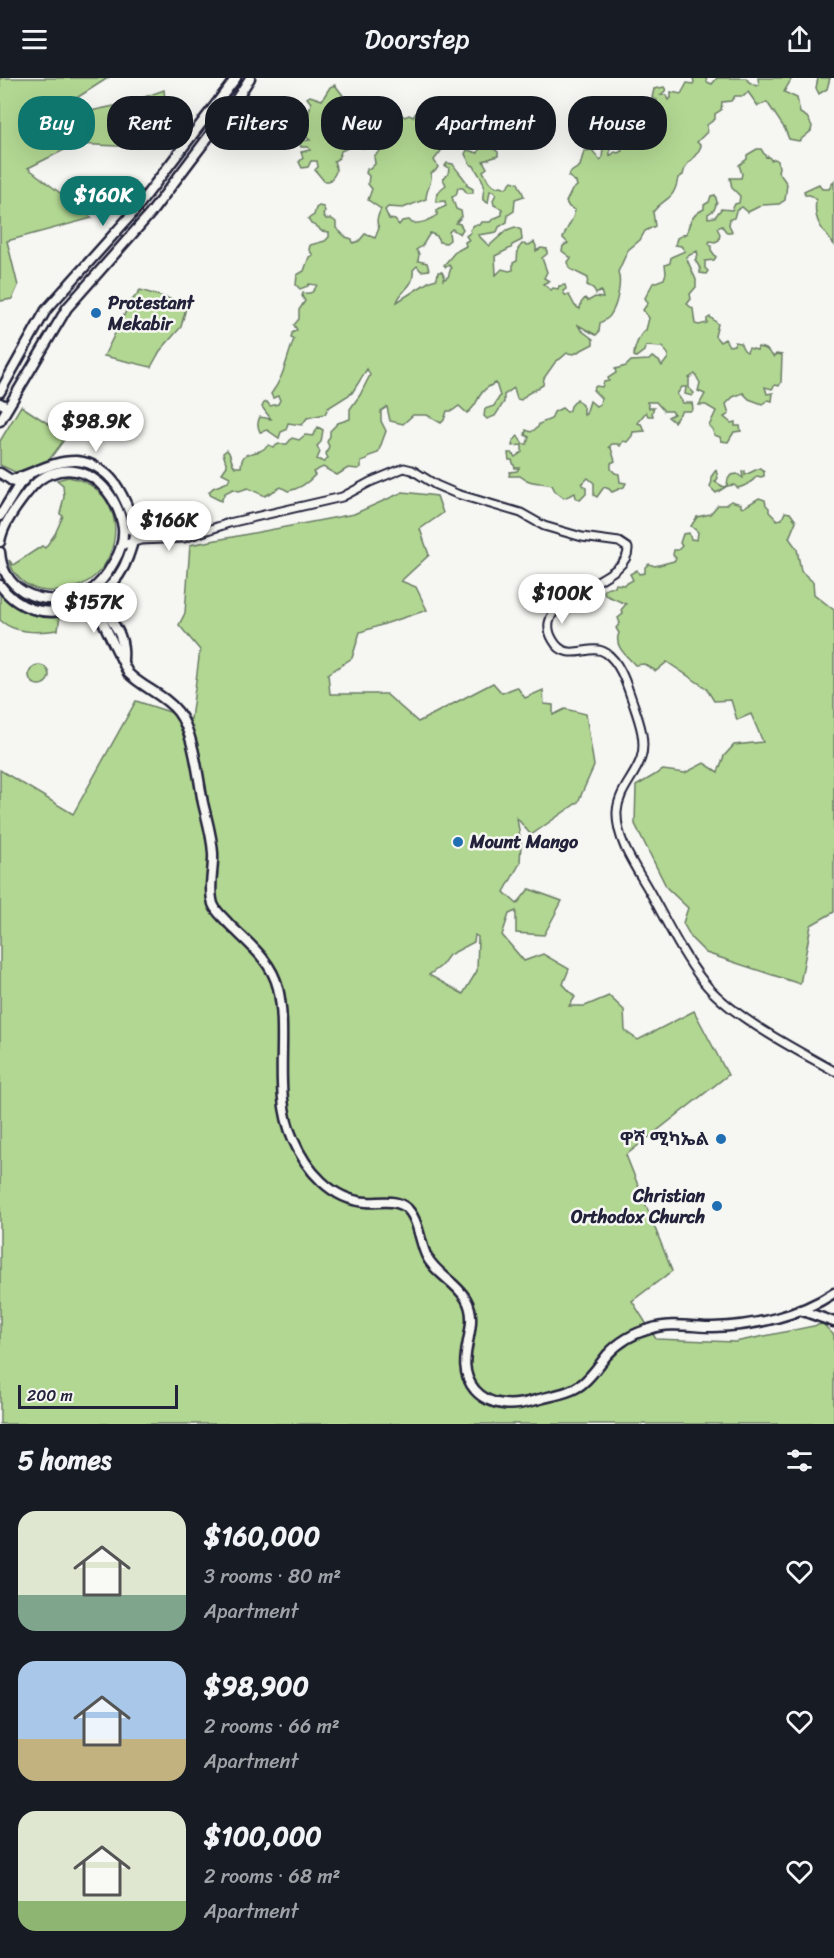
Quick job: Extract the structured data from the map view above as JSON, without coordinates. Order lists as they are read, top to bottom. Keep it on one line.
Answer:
{"places":["Protestant Mekabir","Mount Mango","ዋሻ ሚካኤል","Christian Orthodox Church"],"scale_bar":"200 m","page":{"header":"Doorstep","chip":["Buy","Rent","Filters","New","Apartment","House"],"price":["$160K","$98.9K","$166K","$100K","$157K"],"scale":"200 m","heading":"5 homes","list":[{"name":"$160,000","note":"3 rooms · 80 m² · Apartment"},{"name":"$98,900","note":"2 rooms · 66 m² · Apartment"},{"name":"$100,000","note":"2 rooms · 68 m² · Apartment"}]}}
